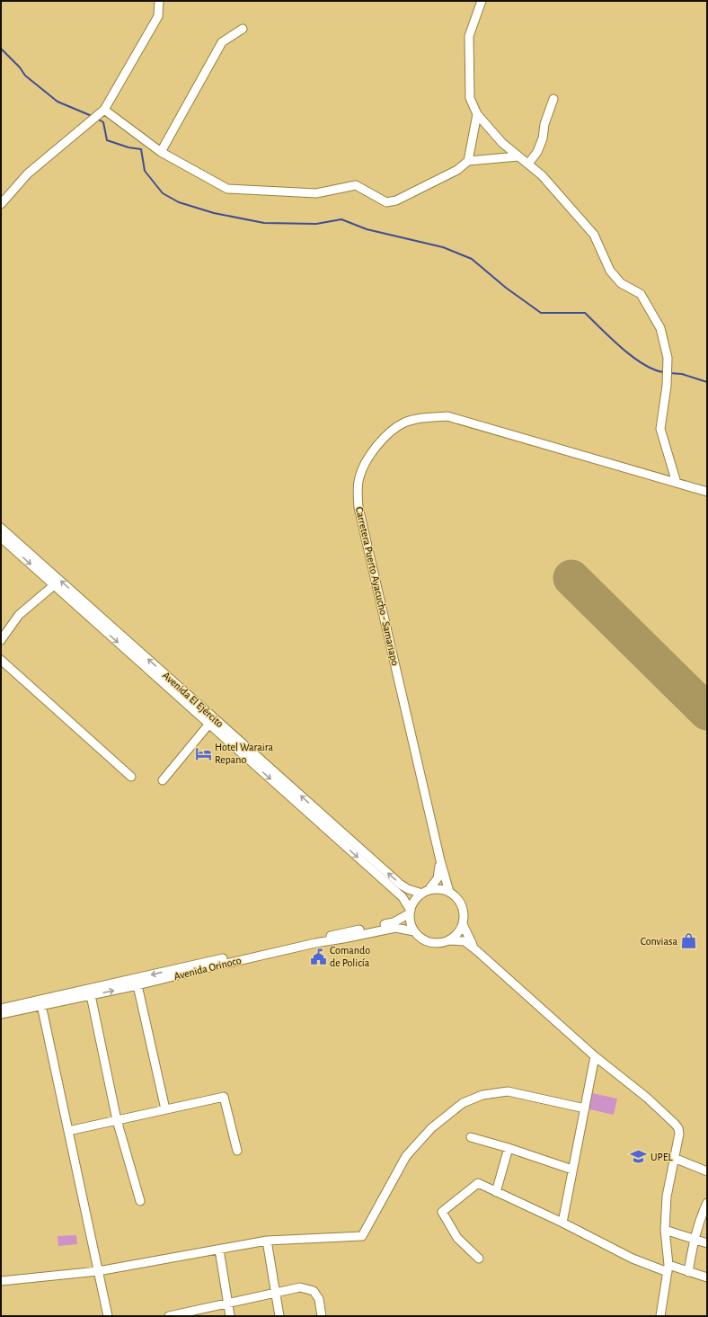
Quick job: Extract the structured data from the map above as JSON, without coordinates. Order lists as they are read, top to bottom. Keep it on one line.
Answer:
{"streets":{"street":["Carretera Puerto Ayacucho - Samariapo","Avenida El Ejército","Avenida Orinoco"]},"crossings":[["Carretera Puerto Ayacucho - Samariapo","Avenida El Ejército"],["Carretera Puerto Ayacucho - Samariapo","Avenida Orinoco"],["Avenida El Ejército","Avenida Orinoco"]],"places":{"hotel":["Hotel Waraira Repano"],"shop":["Conviasa"],"public building":["Comando de Policía"],"school or university":["UPEL"]}}
